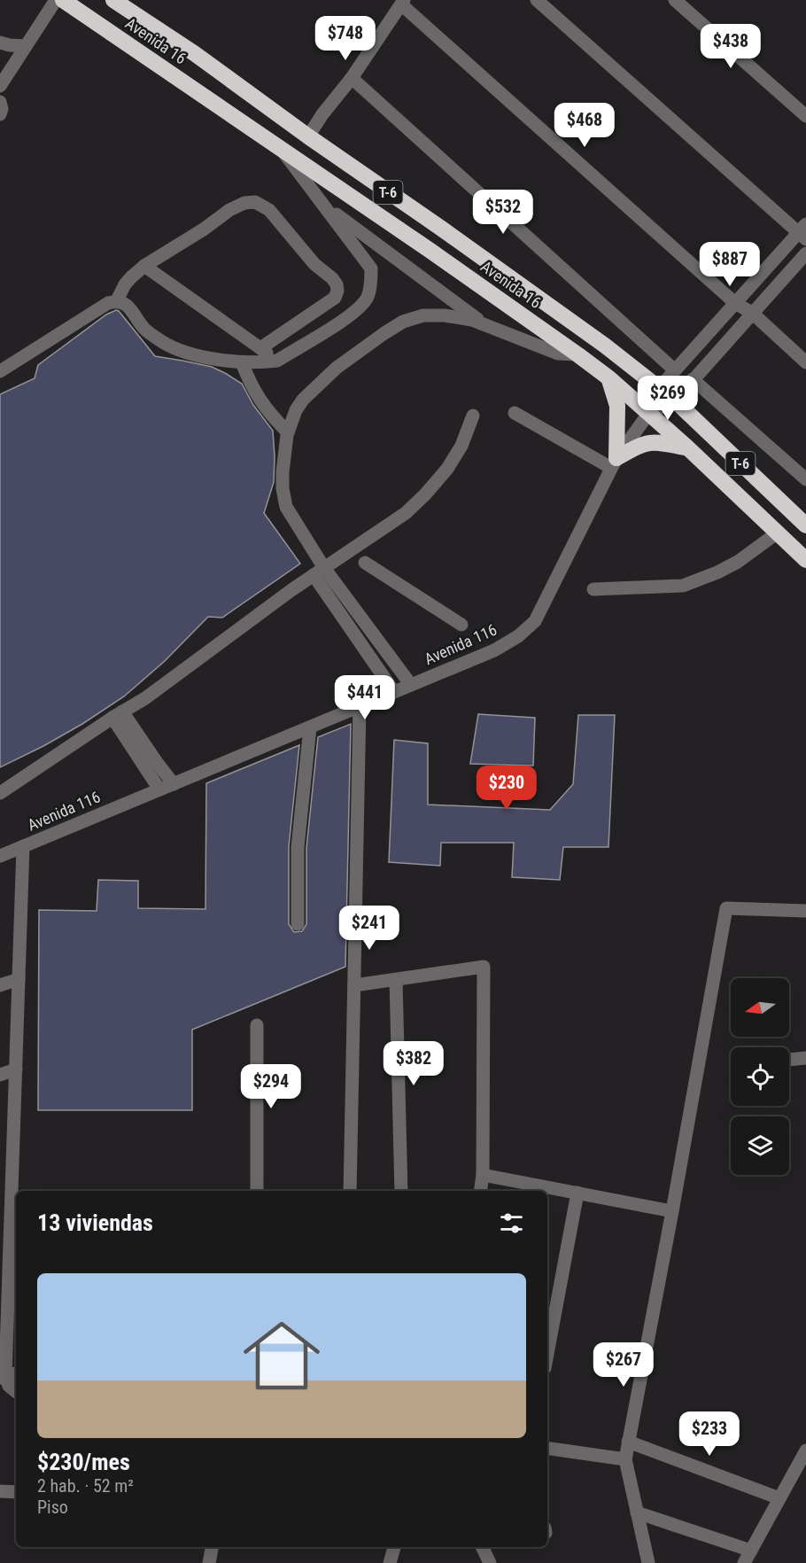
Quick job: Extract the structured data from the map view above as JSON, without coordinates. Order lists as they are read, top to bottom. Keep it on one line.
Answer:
{"streets":{"highway":["Avenida 16","T-6"],"street":["Avenida 116"]},"crossings":[["Avenida 16","Avenida 116"]],"north":"left","page":{"price":["$748","$438","$468","$532","$887","$269","$441","$230","$241","$382","$294","$267","$233"],"heading":"13 viviendas","list":[{"name":"$230/mes","note":"2 hab. · 52 m² · Piso"}]}}
